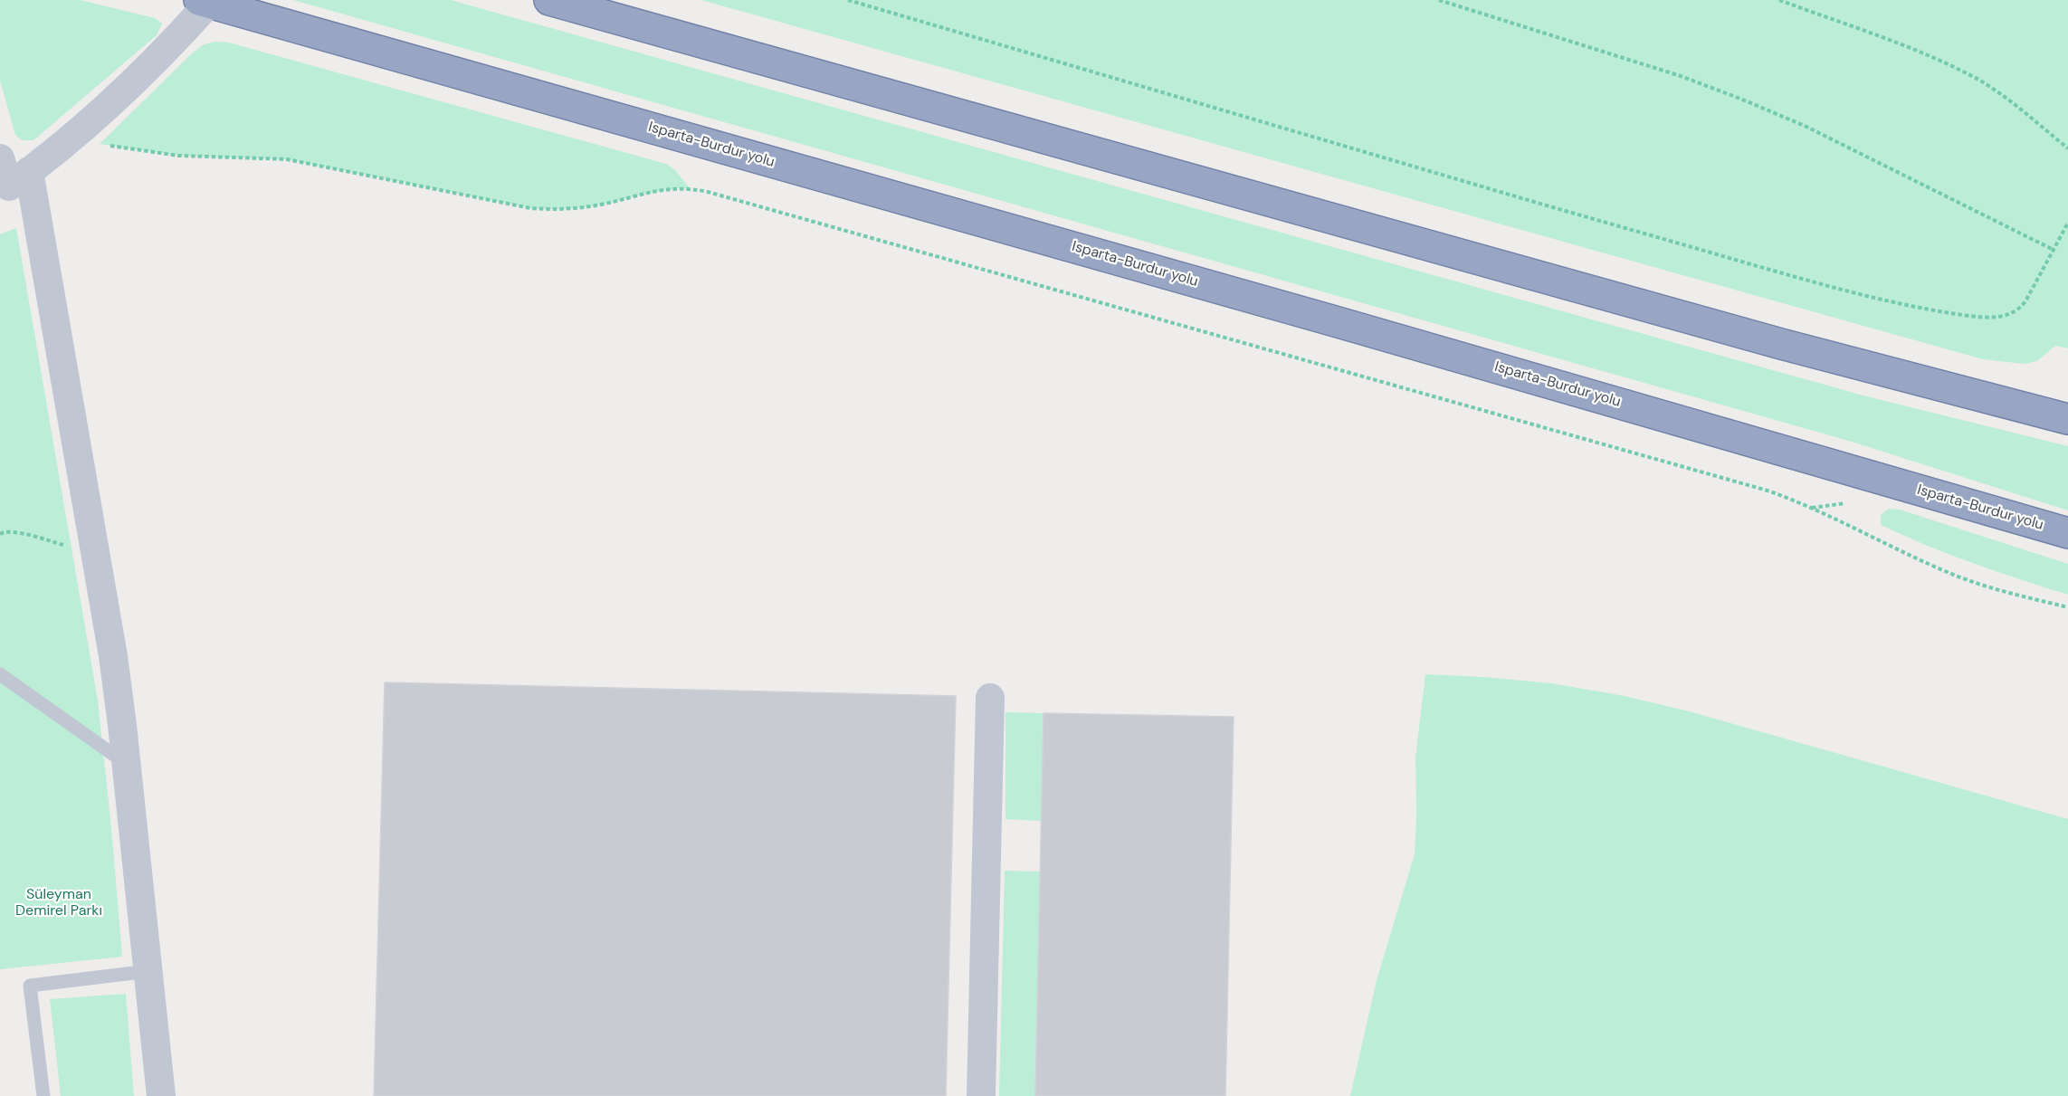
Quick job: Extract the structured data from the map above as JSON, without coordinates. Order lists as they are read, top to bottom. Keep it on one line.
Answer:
{"streets":{"highway":["Isparta-Burdur yolu"]},"parks":["Süleyman Demirel Parkı"]}
